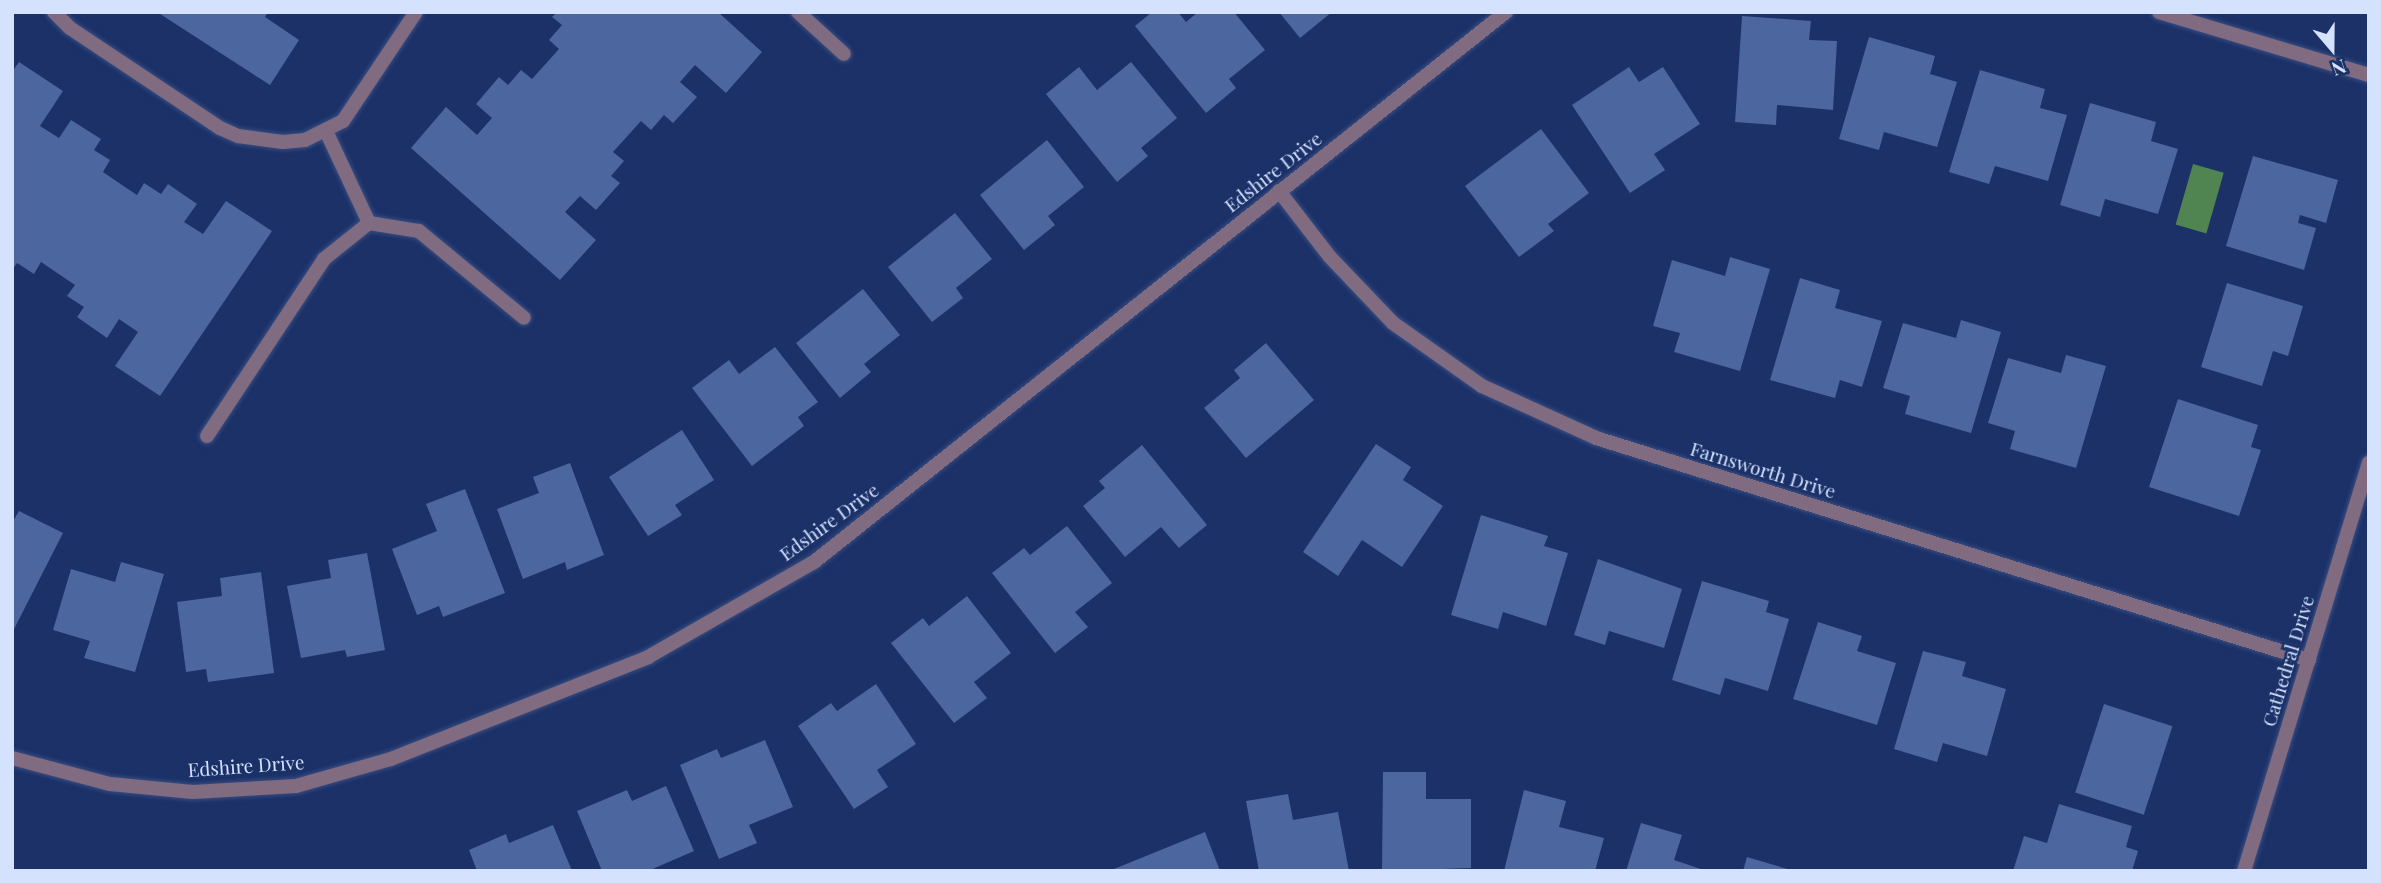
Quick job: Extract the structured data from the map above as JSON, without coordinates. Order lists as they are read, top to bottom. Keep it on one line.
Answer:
{"streets":{"street":["Edshire Drive","Farnsworth Drive","Cathedral Drive"]},"crossings":[["Edshire Drive","Farnsworth Drive"],["Farnsworth Drive","Cathedral Drive"]],"north":"bottom"}
